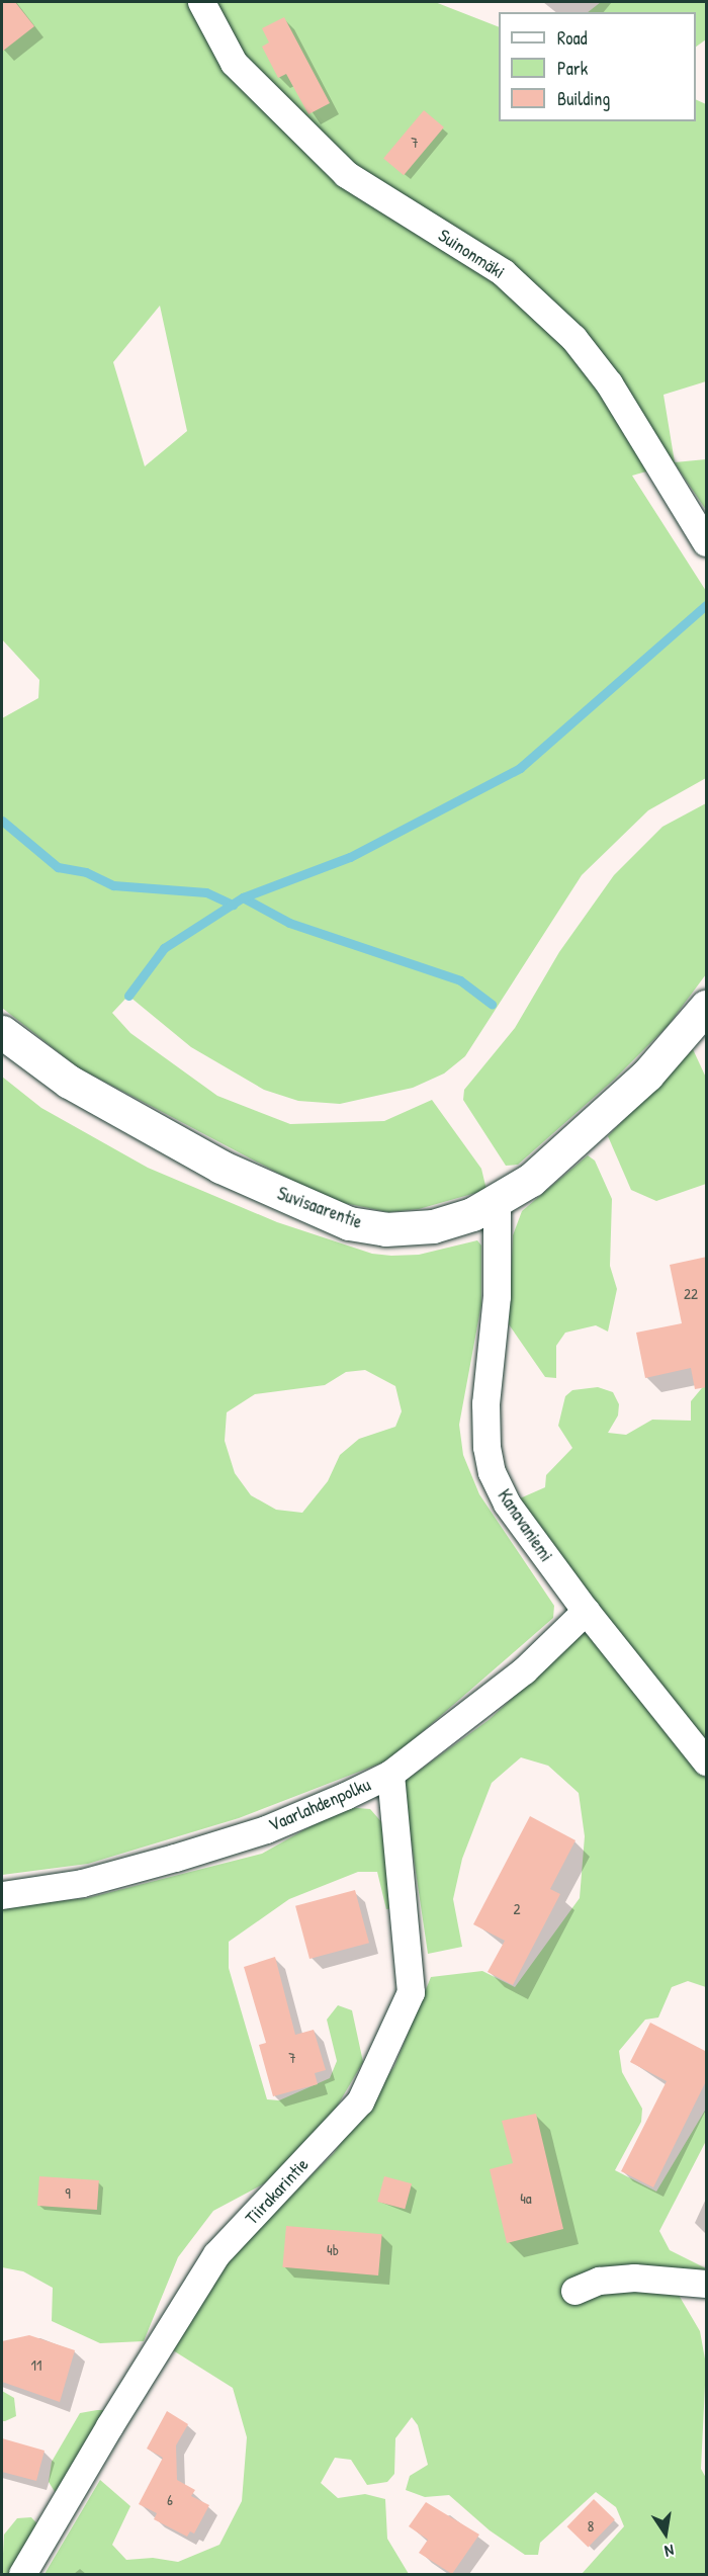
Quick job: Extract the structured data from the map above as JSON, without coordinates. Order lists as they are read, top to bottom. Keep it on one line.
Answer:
{"streets":{"street":["Suinonmäki","Suvisaarentie","Kanavaniemi","Vaarlahdenpolku","Tiirakarintie"]},"crossings":[["Suvisaarentie","Kanavaniemi"],["Kanavaniemi","Vaarlahdenpolku"],["Vaarlahdenpolku","Tiirakarintie"]],"house_numbers":["7","22","2","7","9","4a","4b","11","6","8"],"legend":["Road","Park","Building"],"north":"bottom"}
